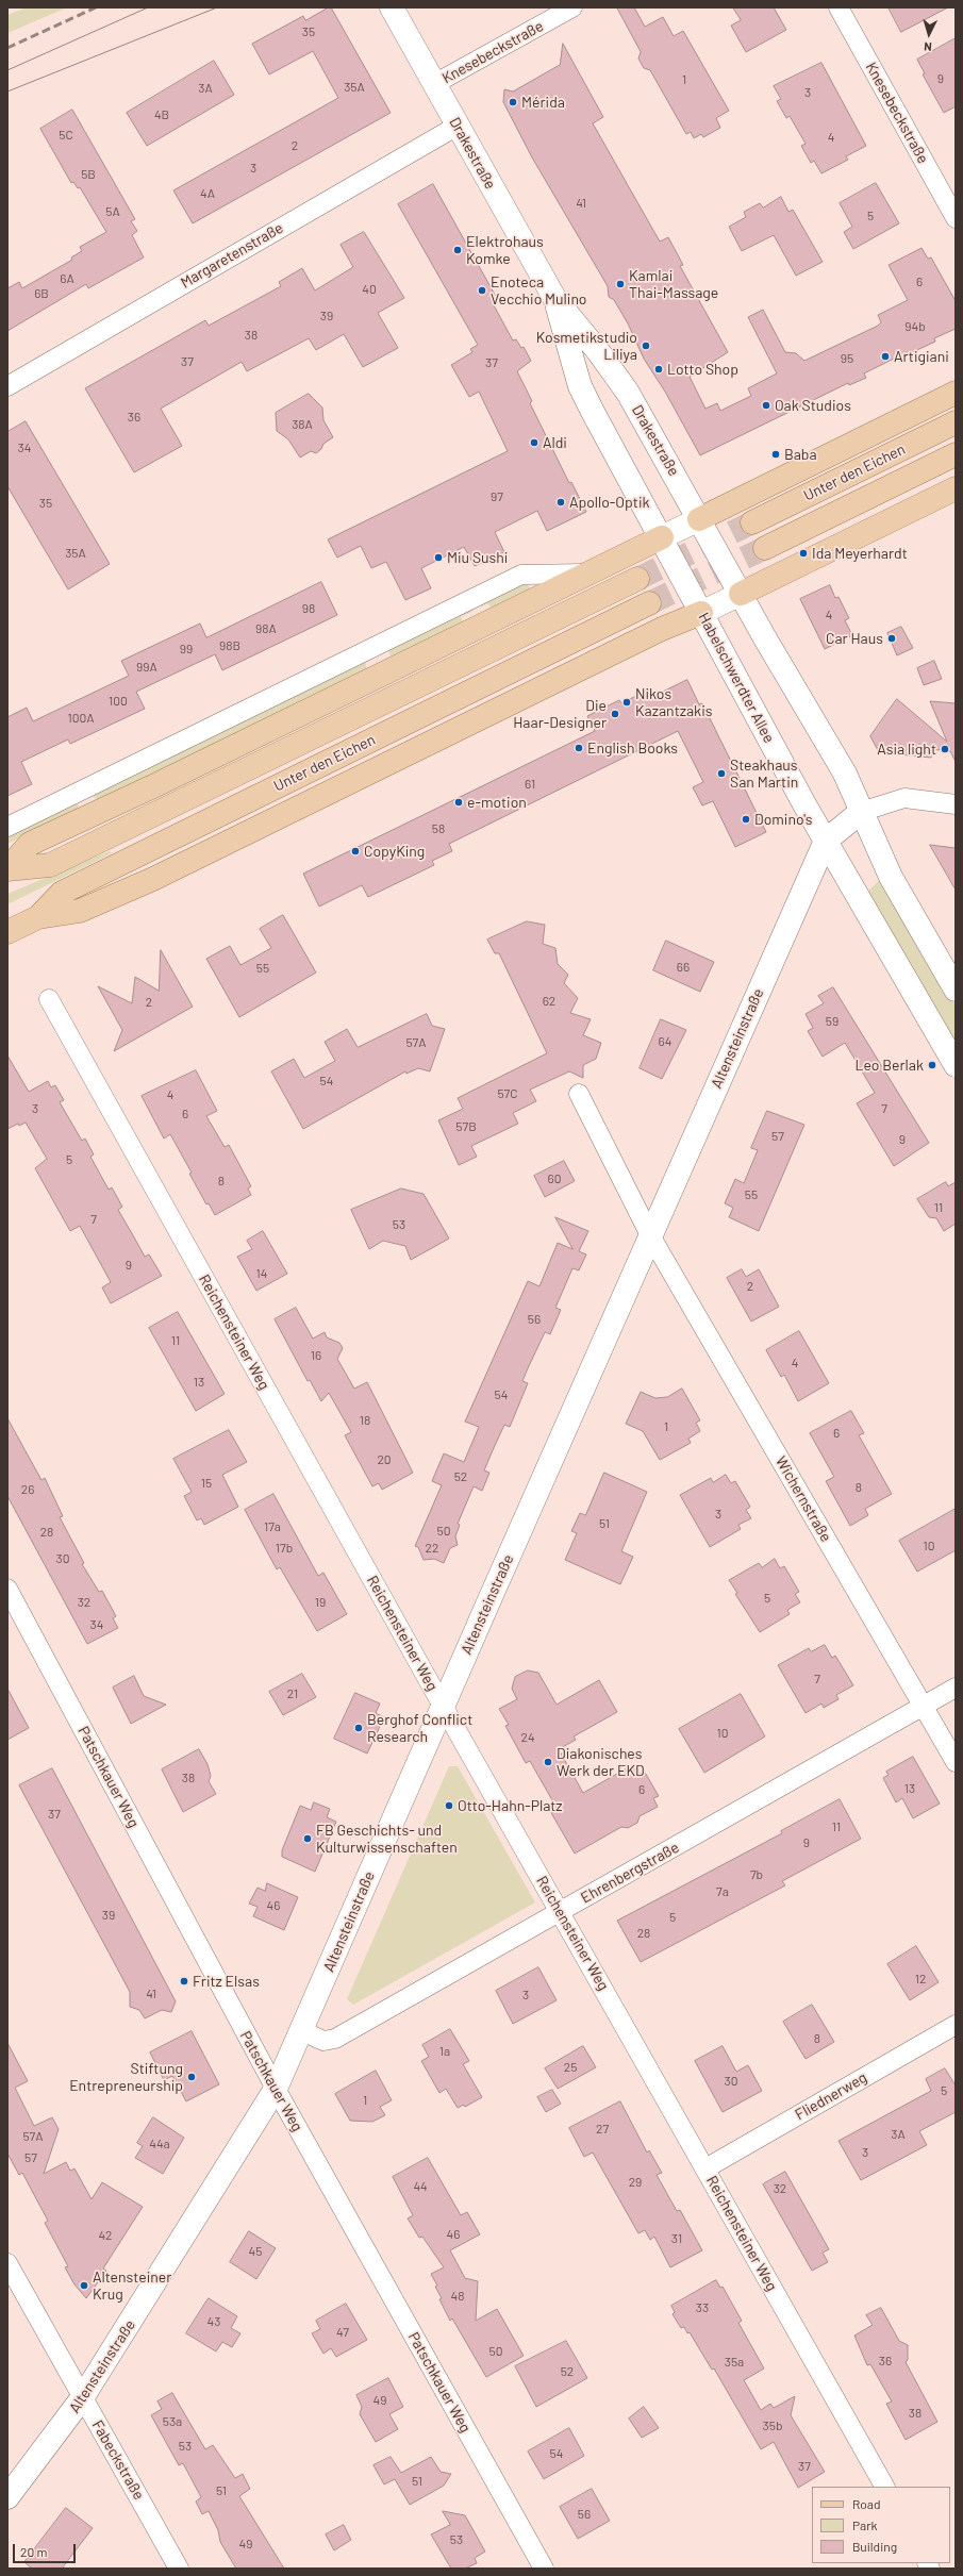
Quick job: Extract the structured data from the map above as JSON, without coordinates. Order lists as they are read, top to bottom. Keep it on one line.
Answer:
{"streets":{"main road":["Drakestraße","Unter den Eichen","Habelschwerdter Allee","Altensteinstraße"],"street":["Knesebeckstraße","Margaretenstraße","Reichensteiner Weg","Wichernstraße","Patschkauer Weg","Ehrenbergstraße","Fliednerweg","Fabeckstraße"]},"crossings":[["Knesebeckstraße","Drakestraße"],["Drakestraße","Margaretenstraße"],["Drakestraße","Habelschwerdter Allee"],["Habelschwerdter Allee","Altensteinstraße"],["Altensteinstraße","Reichensteiner Weg"],["Altensteinstraße","Wichernstraße"],["Altensteinstraße","Patschkauer Weg"],["Altensteinstraße","Ehrenbergstraße"],["Altensteinstraße","Fabeckstraße"],["Reichensteiner Weg","Ehrenbergstraße"],["Reichensteiner Weg","Fliednerweg"],["Wichernstraße","Ehrenbergstraße"]],"places":["Mérida","Elektrohaus Komke","Kamlai Thai-Massage","Enoteca Vecchio Mulino","Kosmetikstudio Liliya","Artigiani","Lotto Shop","Oak Studios","Aldi","Baba","Apollo-Optik","Ida Meyerhardt","Miu Sushi","Car Haus","Nikos Kazantzakis","Die Haar-Designer","English Books","Asia light","Steakhaus San Martin","e-motion","Domino's","CopyKing","Leo Berlak","Berghof Conflict Research","Diakonisches Werk der EKD","Otto-Hahn-Platz","FB Geschichts- und Kulturwissenschaften","Fritz Elsas","Stiftung Entrepreneurship","Altensteiner Krug"],"house_numbers":["35","9","1","35A","3A","3","4B","5C","4","2","3","5B","4A","41","5A","5","6A","6","40","6B","39","94b","38","95","37","37","36","38A","34","97","35","35A","98","4","98A","98B","99","99A","100","100A","61","58","66","55","62","2","59","64","57A","54","57C","4","3","7","6","57B","57","9","5","60","8","55","11","7","53","9","14","2","56","11","16","4","13","54","18","1","6","20","52","15","8","26","3","51","17a","50","28","10","17b","22","30","5","32","19","34","7","21","10","24","38","13","6","37","11","9","7b","7a","46","39","5","28","12","41","3","8","1a","25","30","5","1","27","3A","57A","44a","3","57","29","44","32","46","42","31","45","48","33","43","47","50","36","35a","52","49","38","53a","35b","53","54","37","51","51","56","53","49"],"legend":["Road","Park","Building"],"scale_bar":"20 m","north":"bottom"}
